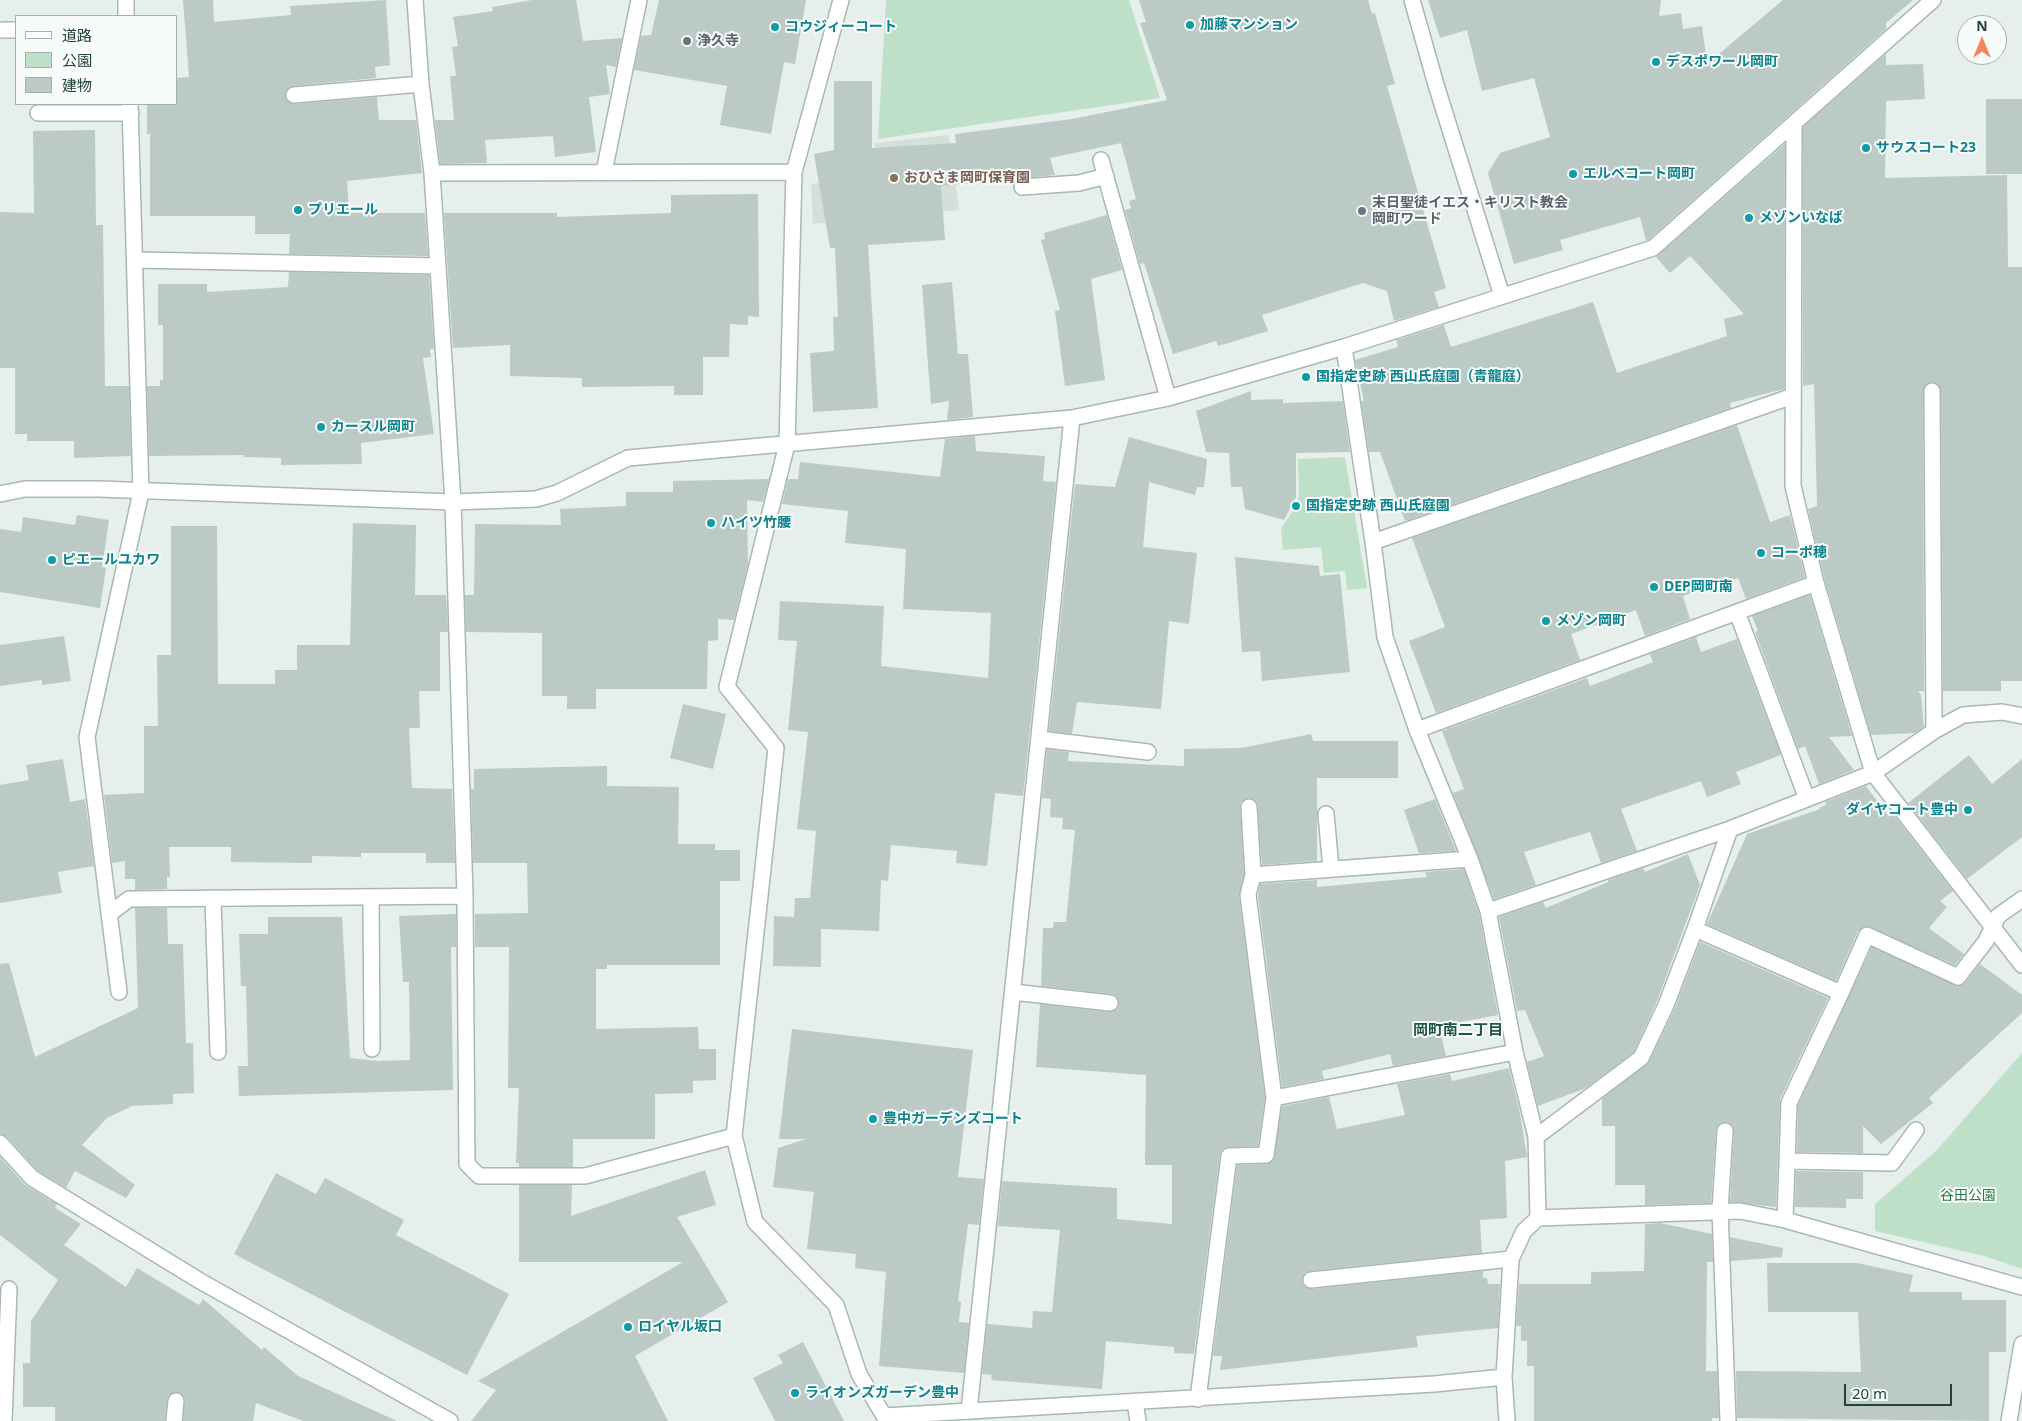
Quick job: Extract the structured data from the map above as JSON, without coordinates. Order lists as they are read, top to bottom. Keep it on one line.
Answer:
{"districts":["岡町南二丁目"],"parks":["谷田公園"],"places":["加藤マンション","コウジィーコート","浄久寺","デスポワール岡町","サウスコート23","エルベコート岡町","おひさま岡町保育園","プリエール","末日聖徒イエス・キリスト教会 岡町ワード","メゾンいなば","国指定史跡 西山氏庭園（青龍庭）","カースル岡町","国指定史跡 西山氏庭園","ハイツ竹腰","コーポ穂","ピエールユカワ","DEP岡町南","メゾン岡町","ダイヤコート豊中","豊中ガーデンズコート","ロイヤル坂口","ライオンズガーデン豊中"],"legend":["道路","公園","建物"],"scale_bar":"20 m","north":"top"}
